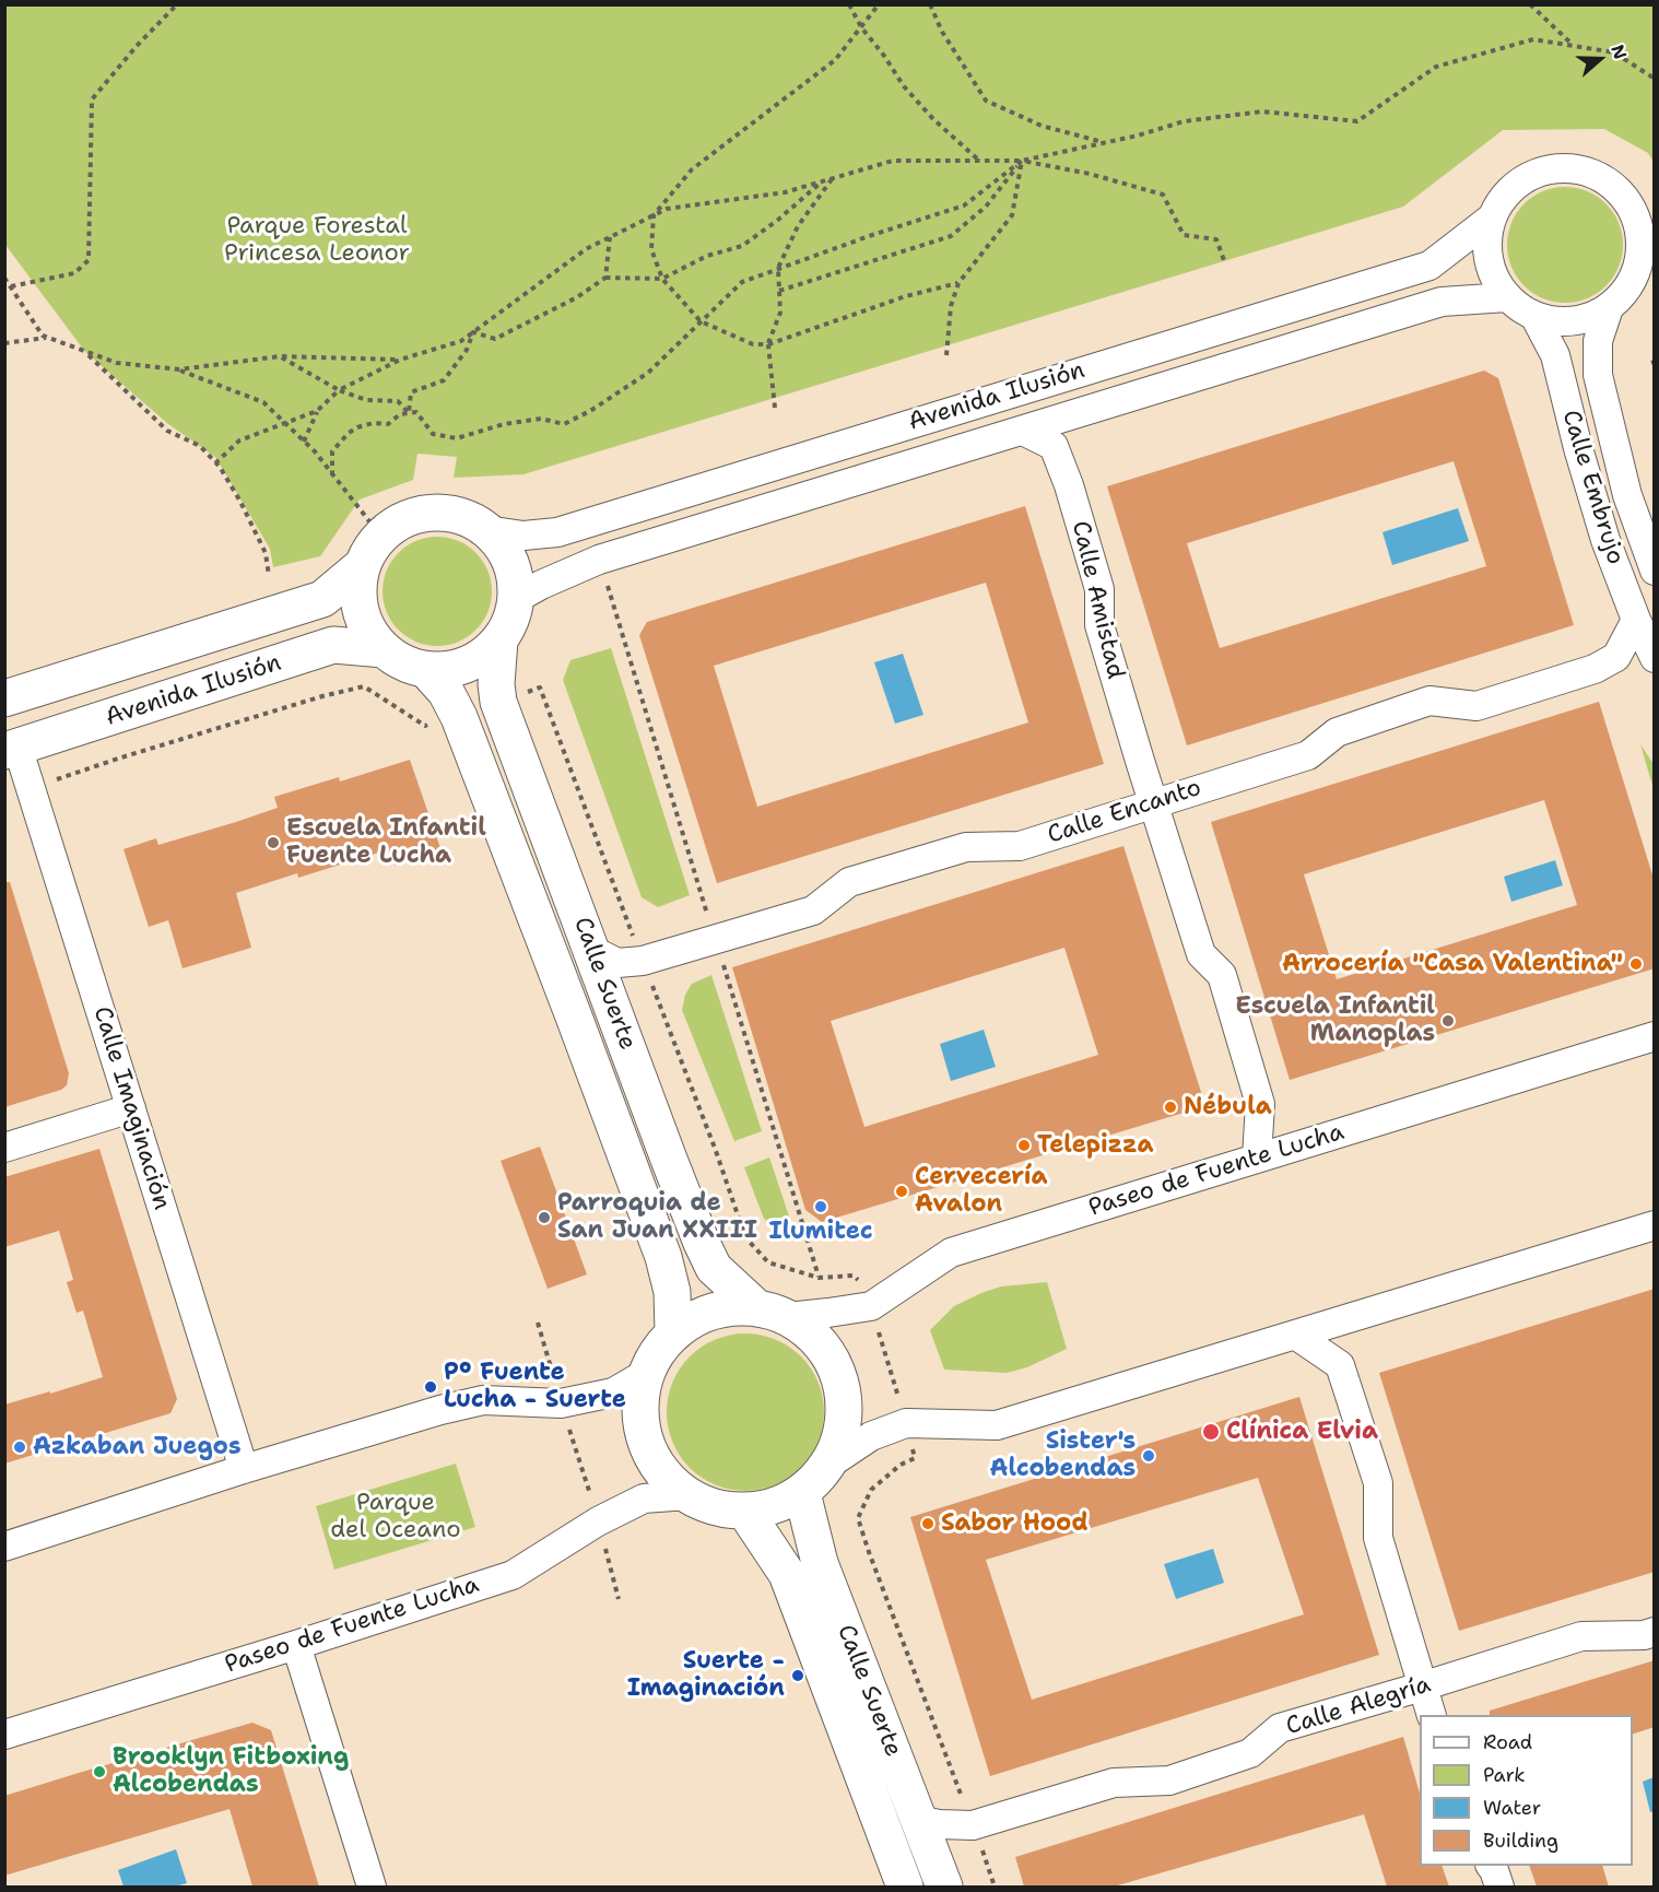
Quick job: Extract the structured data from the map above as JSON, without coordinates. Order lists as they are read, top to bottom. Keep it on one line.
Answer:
{"streets":{"main road":["Avenida Ilusión","Calle Suerte"],"street":["Calle Embrujo","Calle Amistad","Calle Encanto","Calle Imaginación","Paseo de Fuente Lucha","Calle Alegría"]},"crossings":[["Avenida Ilusión","Calle Embrujo"],["Avenida Ilusión","Calle Amistad"],["Avenida Ilusión","Calle Suerte"],["Avenida Ilusión","Calle Imaginación"],["Calle Embrujo","Calle Encanto"],["Calle Amistad","Calle Encanto"],["Calle Amistad","Paseo de Fuente Lucha"],["Calle Encanto","Calle Suerte"],["Calle Suerte","Paseo de Fuente Lucha"],["Calle Suerte","Calle Alegría"]],"parks":["Parque Forestal Princesa Leonor","Parque del Oceano"],"places":["Escuela Infantil Fuente Lucha","Arrocería \"Casa Valentina\"","Escuela Infantil Manoplas","Nébula","Telepizza","Cervecería Avalon","Ilumitec","Parroquia de San Juan XXIII","Pº Fuente Lucha - Suerte","Clínica Elvia","Azkaban Juegos","Sister's Alcobendas","Sabor Hood","Suerte - Imaginación","Brooklyn Fitboxing Alcobendas"],"legend":["Road","Park","Water","Building"],"north":"right"}
